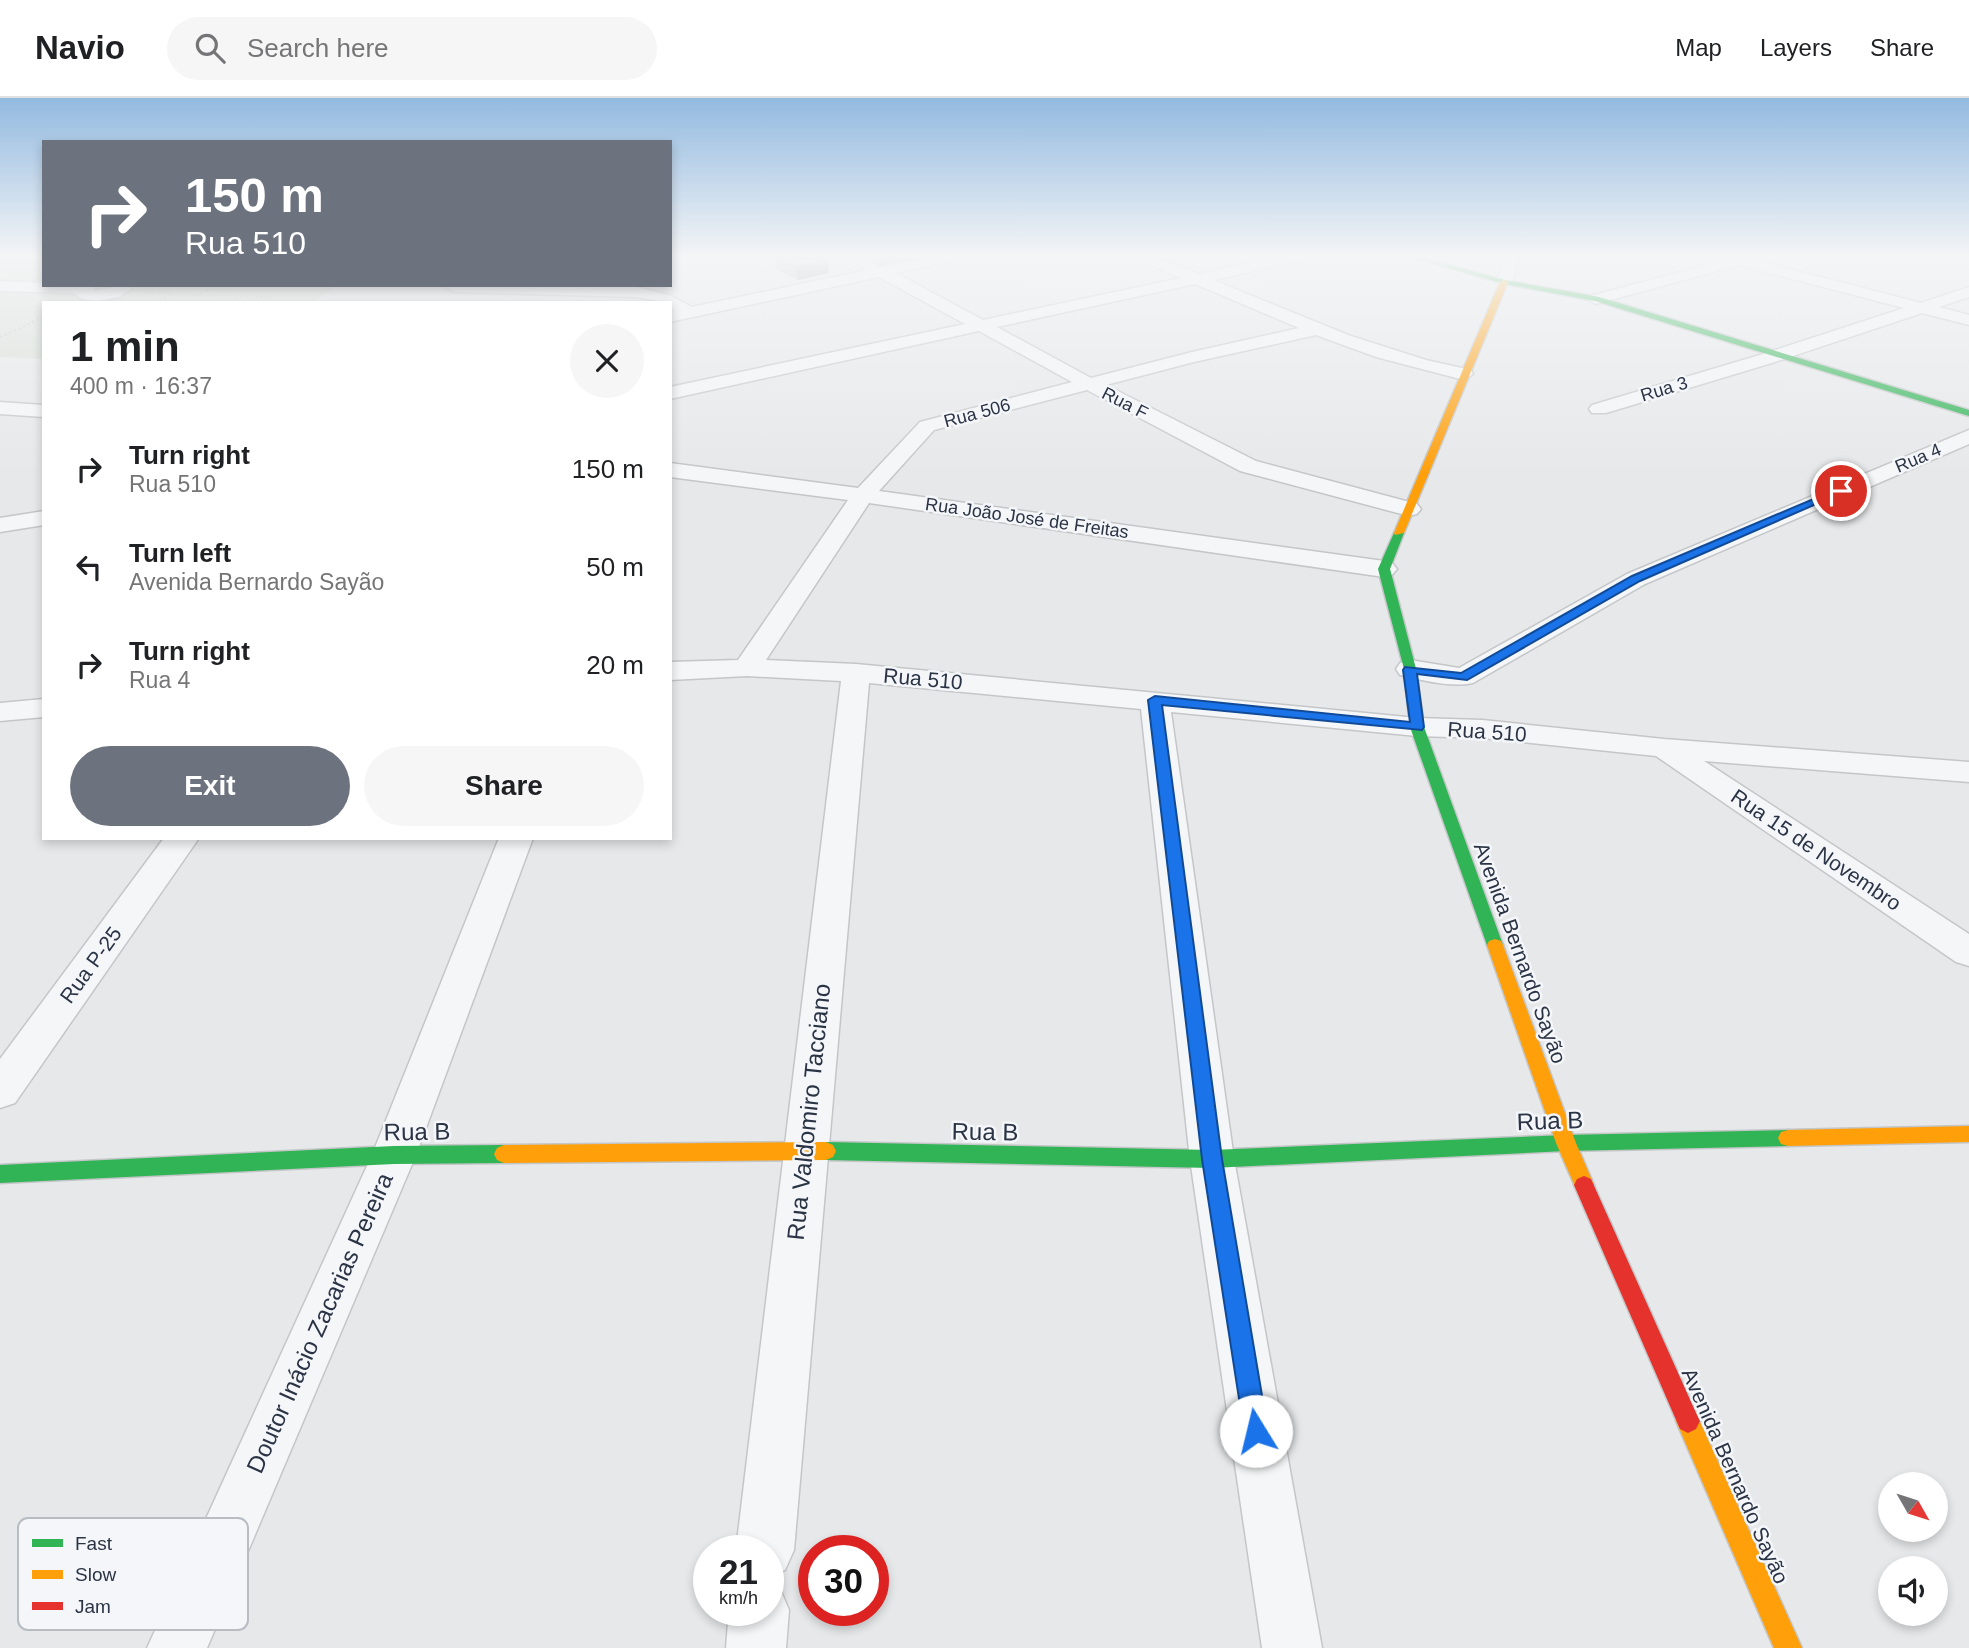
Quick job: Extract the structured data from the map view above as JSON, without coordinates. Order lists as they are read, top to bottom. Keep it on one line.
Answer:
{"streets":{"street":["Rua 3","Rua F","Rua 506","Rua 4","Rua João José de Freitas","Rua 510","Rua 15 de Novembro","Avenida Bernardo Sayão","Rua P-25","Rua Valdomiro Tacciano","Rua B","Doutor Inácio Zacarias Pereira"]},"crossings":[["Rua F","Rua 506"],["Rua 506","Rua João José de Freitas"],["Rua 506","Rua 510"],["Rua João José de Freitas","Avenida Bernardo Sayão"],["Rua 510","Rua 15 de Novembro"],["Rua 510","Avenida Bernardo Sayão"],["Rua 510","Rua Valdomiro Tacciano"],["Avenida Bernardo Sayão","Rua B"],["Rua Valdomiro Tacciano","Rua B"],["Rua B","Doutor Inácio Zacarias Pereira"]],"legend":["Fast","Slow","Jam"],"north":"bottom right","page":{"header":"Navio","search":"Search here","nav":["Map","Layers","Share"],"turn":["150 m","Rua 510"],"heading":["1 min","400 m · 16:37"],"list":[{"name":"Turn right","note":"Rua 510","value":"150 m"},{"name":"Turn left","note":"Avenida Bernardo Sayão","value":"50 m"},{"name":"Turn right","note":"Rua 4","value":"20 m"}],"buttons":["Exit","Share"],"speed":"21 km/h","limit":"30"}}
